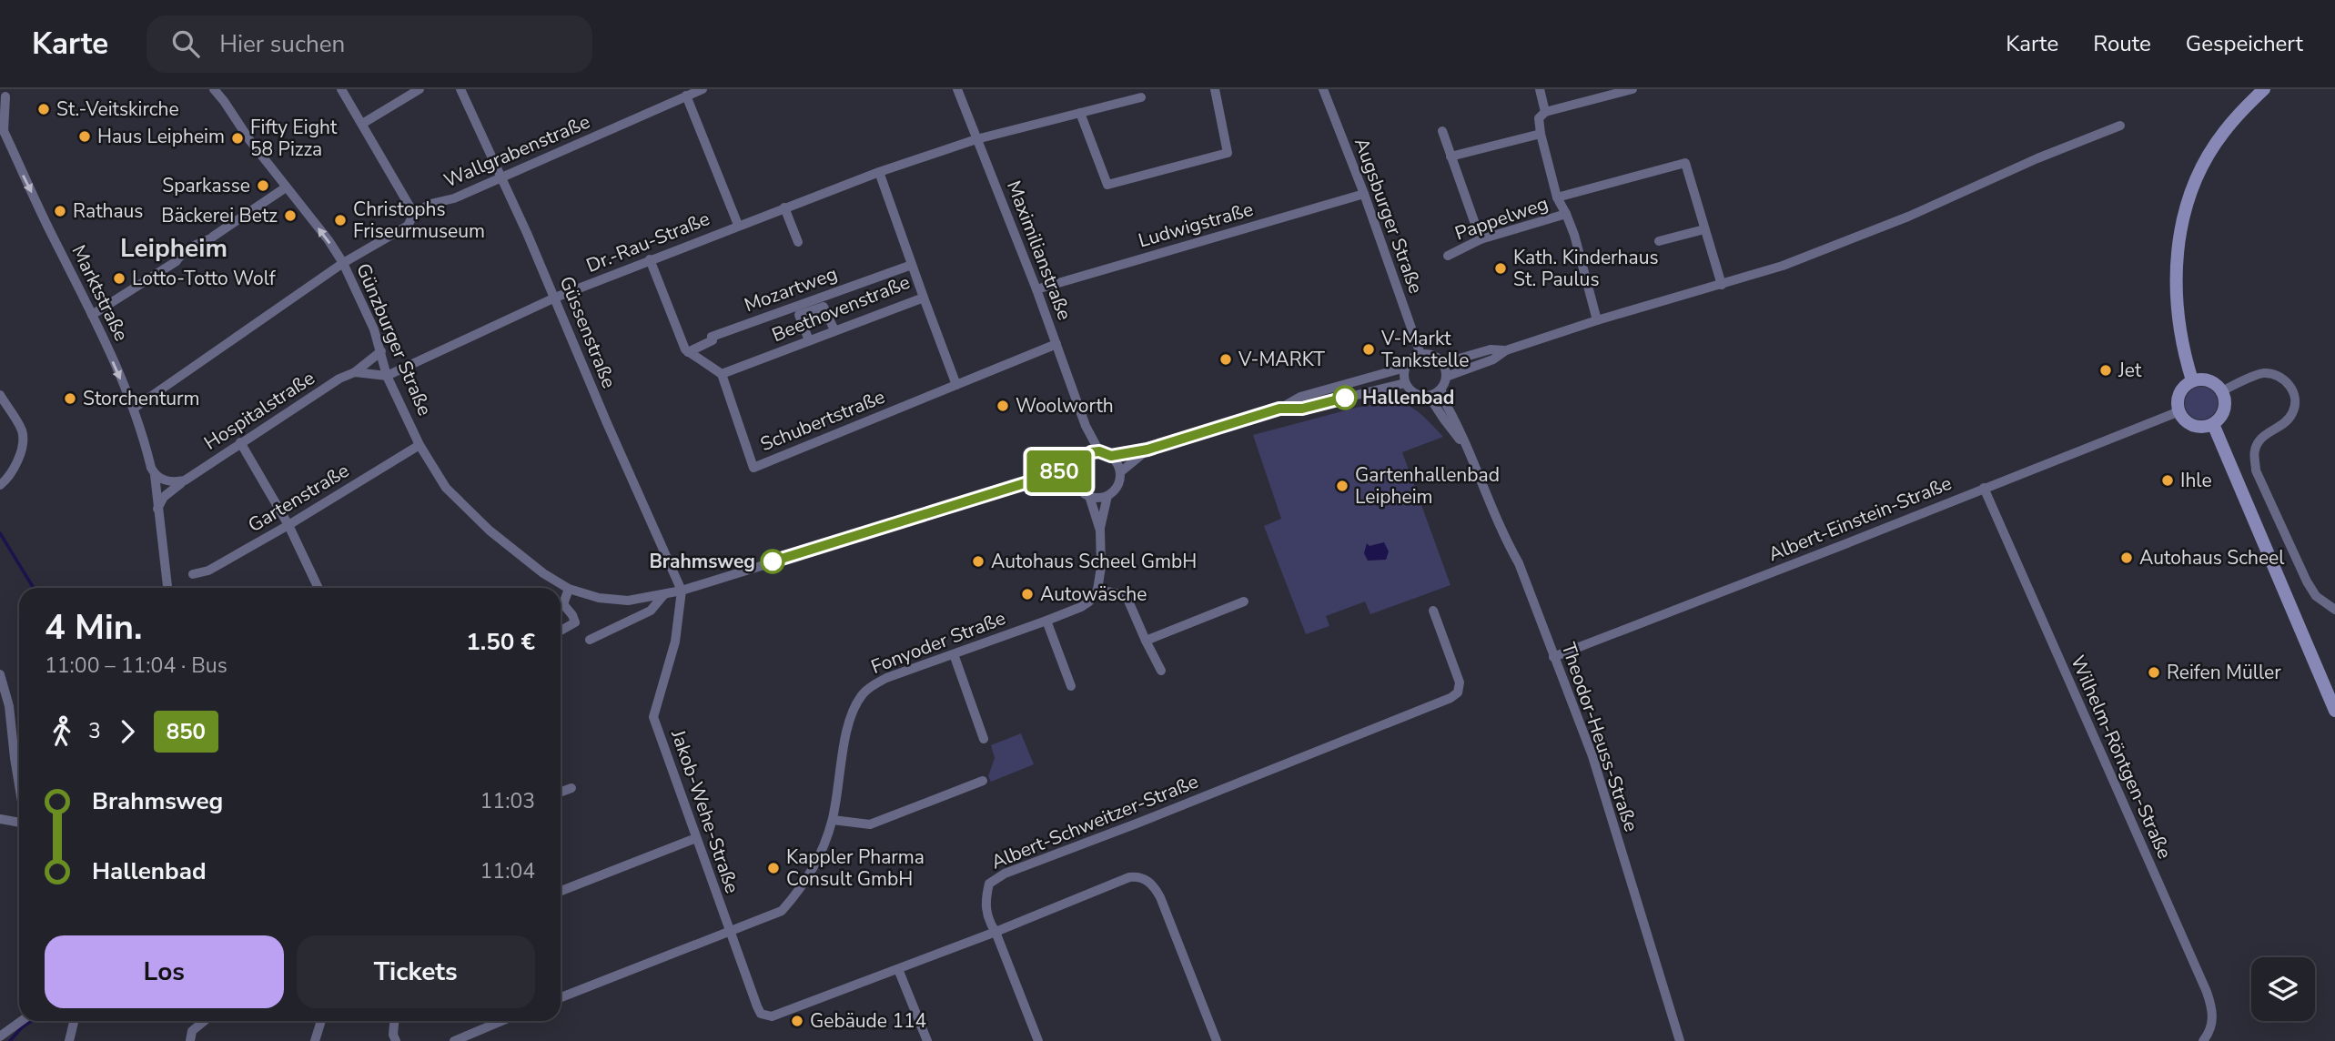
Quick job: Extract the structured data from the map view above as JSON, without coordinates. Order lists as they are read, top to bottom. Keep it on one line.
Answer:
{"streets":{"street":["Wallgrabenstraße","Augsburger Straße","Pappelweg","Ludwigstraße","Dr.-Rau-Straße","Maximilianstraße","Mozartweg","Marktstraße","Beethovenstraße","Güssenstraße","Günzburger Straße","Hospitalstraße","Schubertstraße","Gartenstraße","Albert-Einstein-Straße","Fonyoder Straße","Theodor-Heuss-Straße","Wilhelm-Röntgen-Straße","Jakob-Wehe-Straße","Albert-Schweitzer-Straße"]},"crossings":[["Wallgrabenstraße","Marktstraße"],["Wallgrabenstraße","Güssenstraße"],["Wallgrabenstraße","Günzburger Straße"],["Augsburger Straße","Ludwigstraße"],["Augsburger Straße","Theodor-Heuss-Straße"],["Ludwigstraße","Maximilianstraße"],["Dr.-Rau-Straße","Maximilianstraße"],["Dr.-Rau-Straße","Beethovenstraße"],["Dr.-Rau-Straße","Güssenstraße"],["Dr.-Rau-Straße","Günzburger Straße"],["Maximilianstraße","Günzburger Straße"],["Maximilianstraße","Schubertstraße"],["Mozartweg","Beethovenstraße"],["Marktstraße","Hospitalstraße"],["Beethovenstraße","Schubertstraße"],["Güssenstraße","Günzburger Straße"],["Güssenstraße","Jakob-Wehe-Straße"],["Günzburger Straße","Hospitalstraße"],["Günzburger Straße","Gartenstraße"],["Günzburger Straße","Jakob-Wehe-Straße"],["Albert-Einstein-Straße","Theodor-Heuss-Straße"],["Albert-Einstein-Straße","Wilhelm-Röntgen-Straße"],["Fonyoder Straße","Jakob-Wehe-Straße"]],"one_way":["Marktstraße"],"districts":["Leipheim"],"places":["St.-Veitskirche","Haus Leipheim","Fifty Eight 58 Pizza","Sparkasse","Rathaus","Bäckerei Betz","Christophs Friseurmuseum","Kath. Kinderhaus St. Paulus","Lotto-Totto Wolf","V-Markt Tankstelle","V-MARKT","Jet","Hallenbad","Storchenturm","Woolworth","Ihle","Gartenhallenbad Leipheim","Autohaus Scheel","Brahmsweg","Autohaus Scheel GmbH","Autowäsche","Reifen Müller","Kappler Pharma Consult GmbH","Gebäude 114"],"lines":["bus line 850"],"page":{"header":"Karte","search":"Hier suchen","nav":["Karte","Route","Gespeichert"],"on_map":"850","heading":["4 Min.","11:00 – 11:04 · Bus","1.50 €"],"legs":["3","850"],"list":[{"name":"Brahmsweg","value":"11:03"},{"name":"Hallenbad","value":"11:04"}],"buttons":["Los","Tickets"]}}
